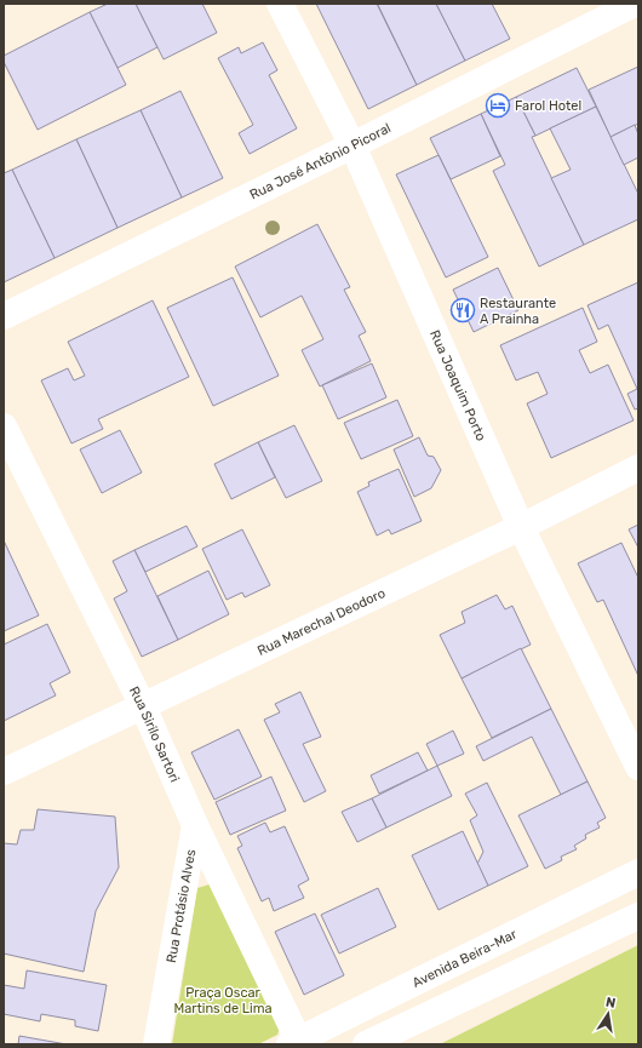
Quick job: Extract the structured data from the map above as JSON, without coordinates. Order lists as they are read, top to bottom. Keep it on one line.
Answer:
{"streets":{"street":["Rua José Antônio Picoral","Rua Joaquim Porto","Rua Marechal Deodoro","Rua Sirilo Sartori","Rua Protásio Alves","Avenida Beira-Mar"]},"crossings":[["Rua José Antônio Picoral","Rua Joaquim Porto"],["Rua Joaquim Porto","Rua Marechal Deodoro"],["Rua Marechal Deodoro","Rua Sirilo Sartori"],["Rua Sirilo Sartori","Rua Protásio Alves"],["Rua Sirilo Sartori","Avenida Beira-Mar"]],"parks":["Praça Oscar Martins de Lima"],"places":{"hotel":["Farol Hotel"],"restaurant":["Restaurante A Prainha"]},"north":"top"}
